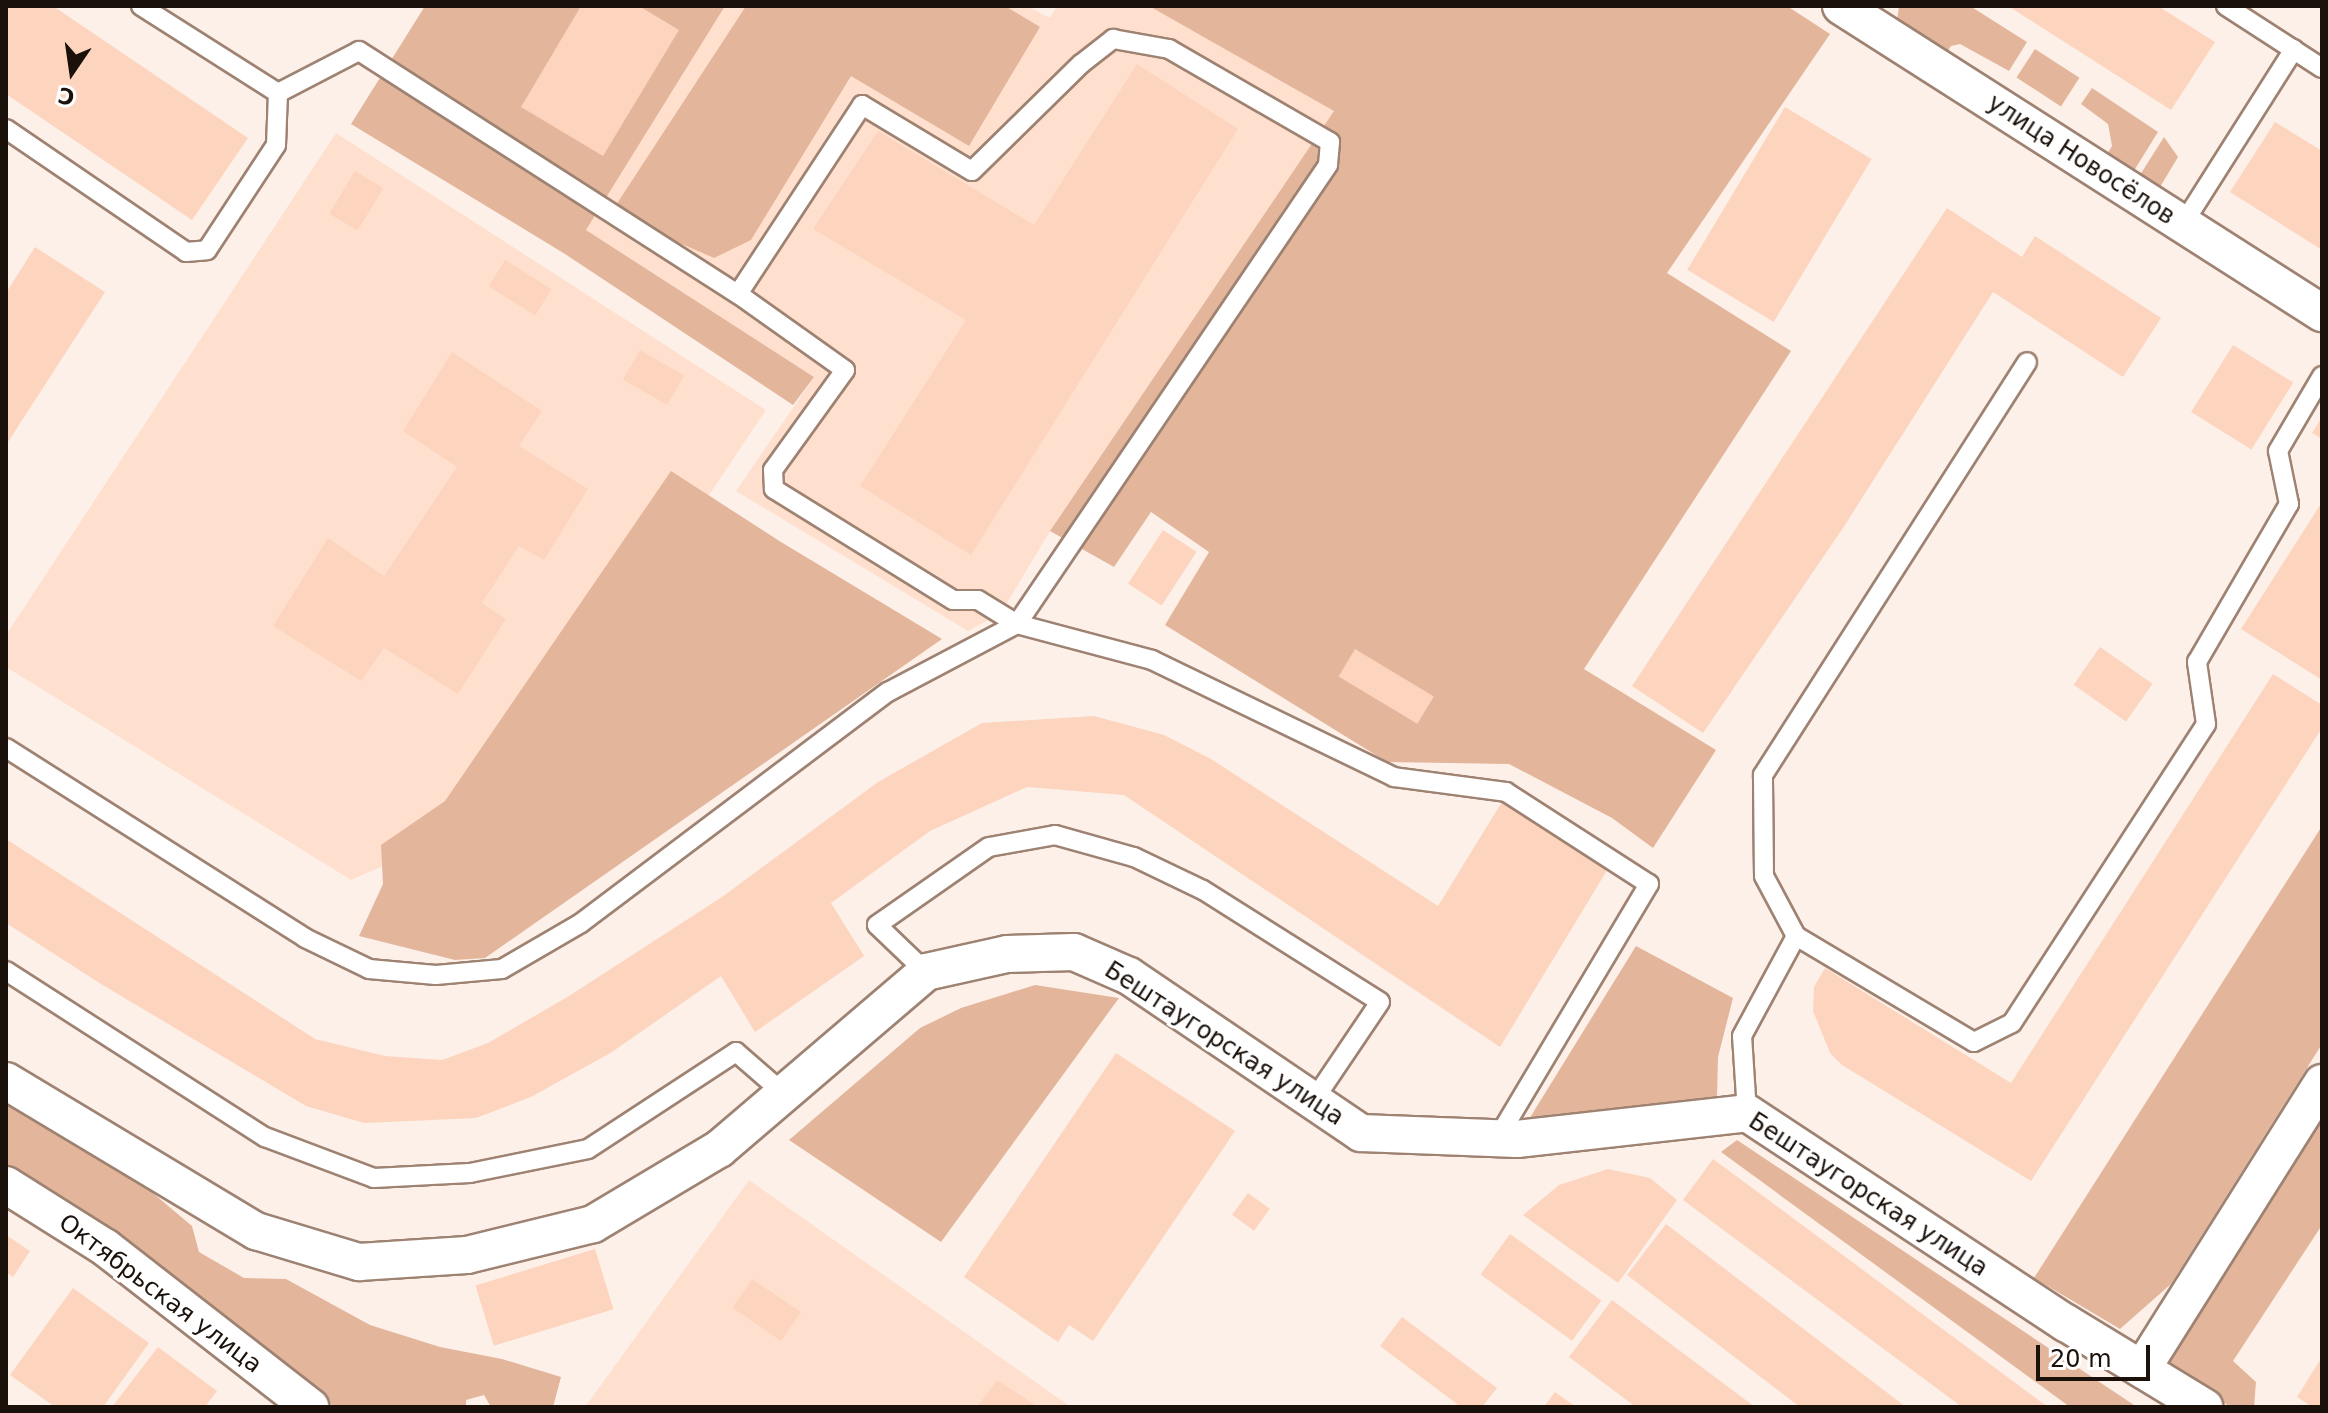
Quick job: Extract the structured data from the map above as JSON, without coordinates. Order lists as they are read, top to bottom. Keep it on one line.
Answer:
{"streets":{"street":["улица Новосёлов","Бештаугорская улица","Октябрьская улица"]},"scale_bar":"20 m","north":"bottom"}
